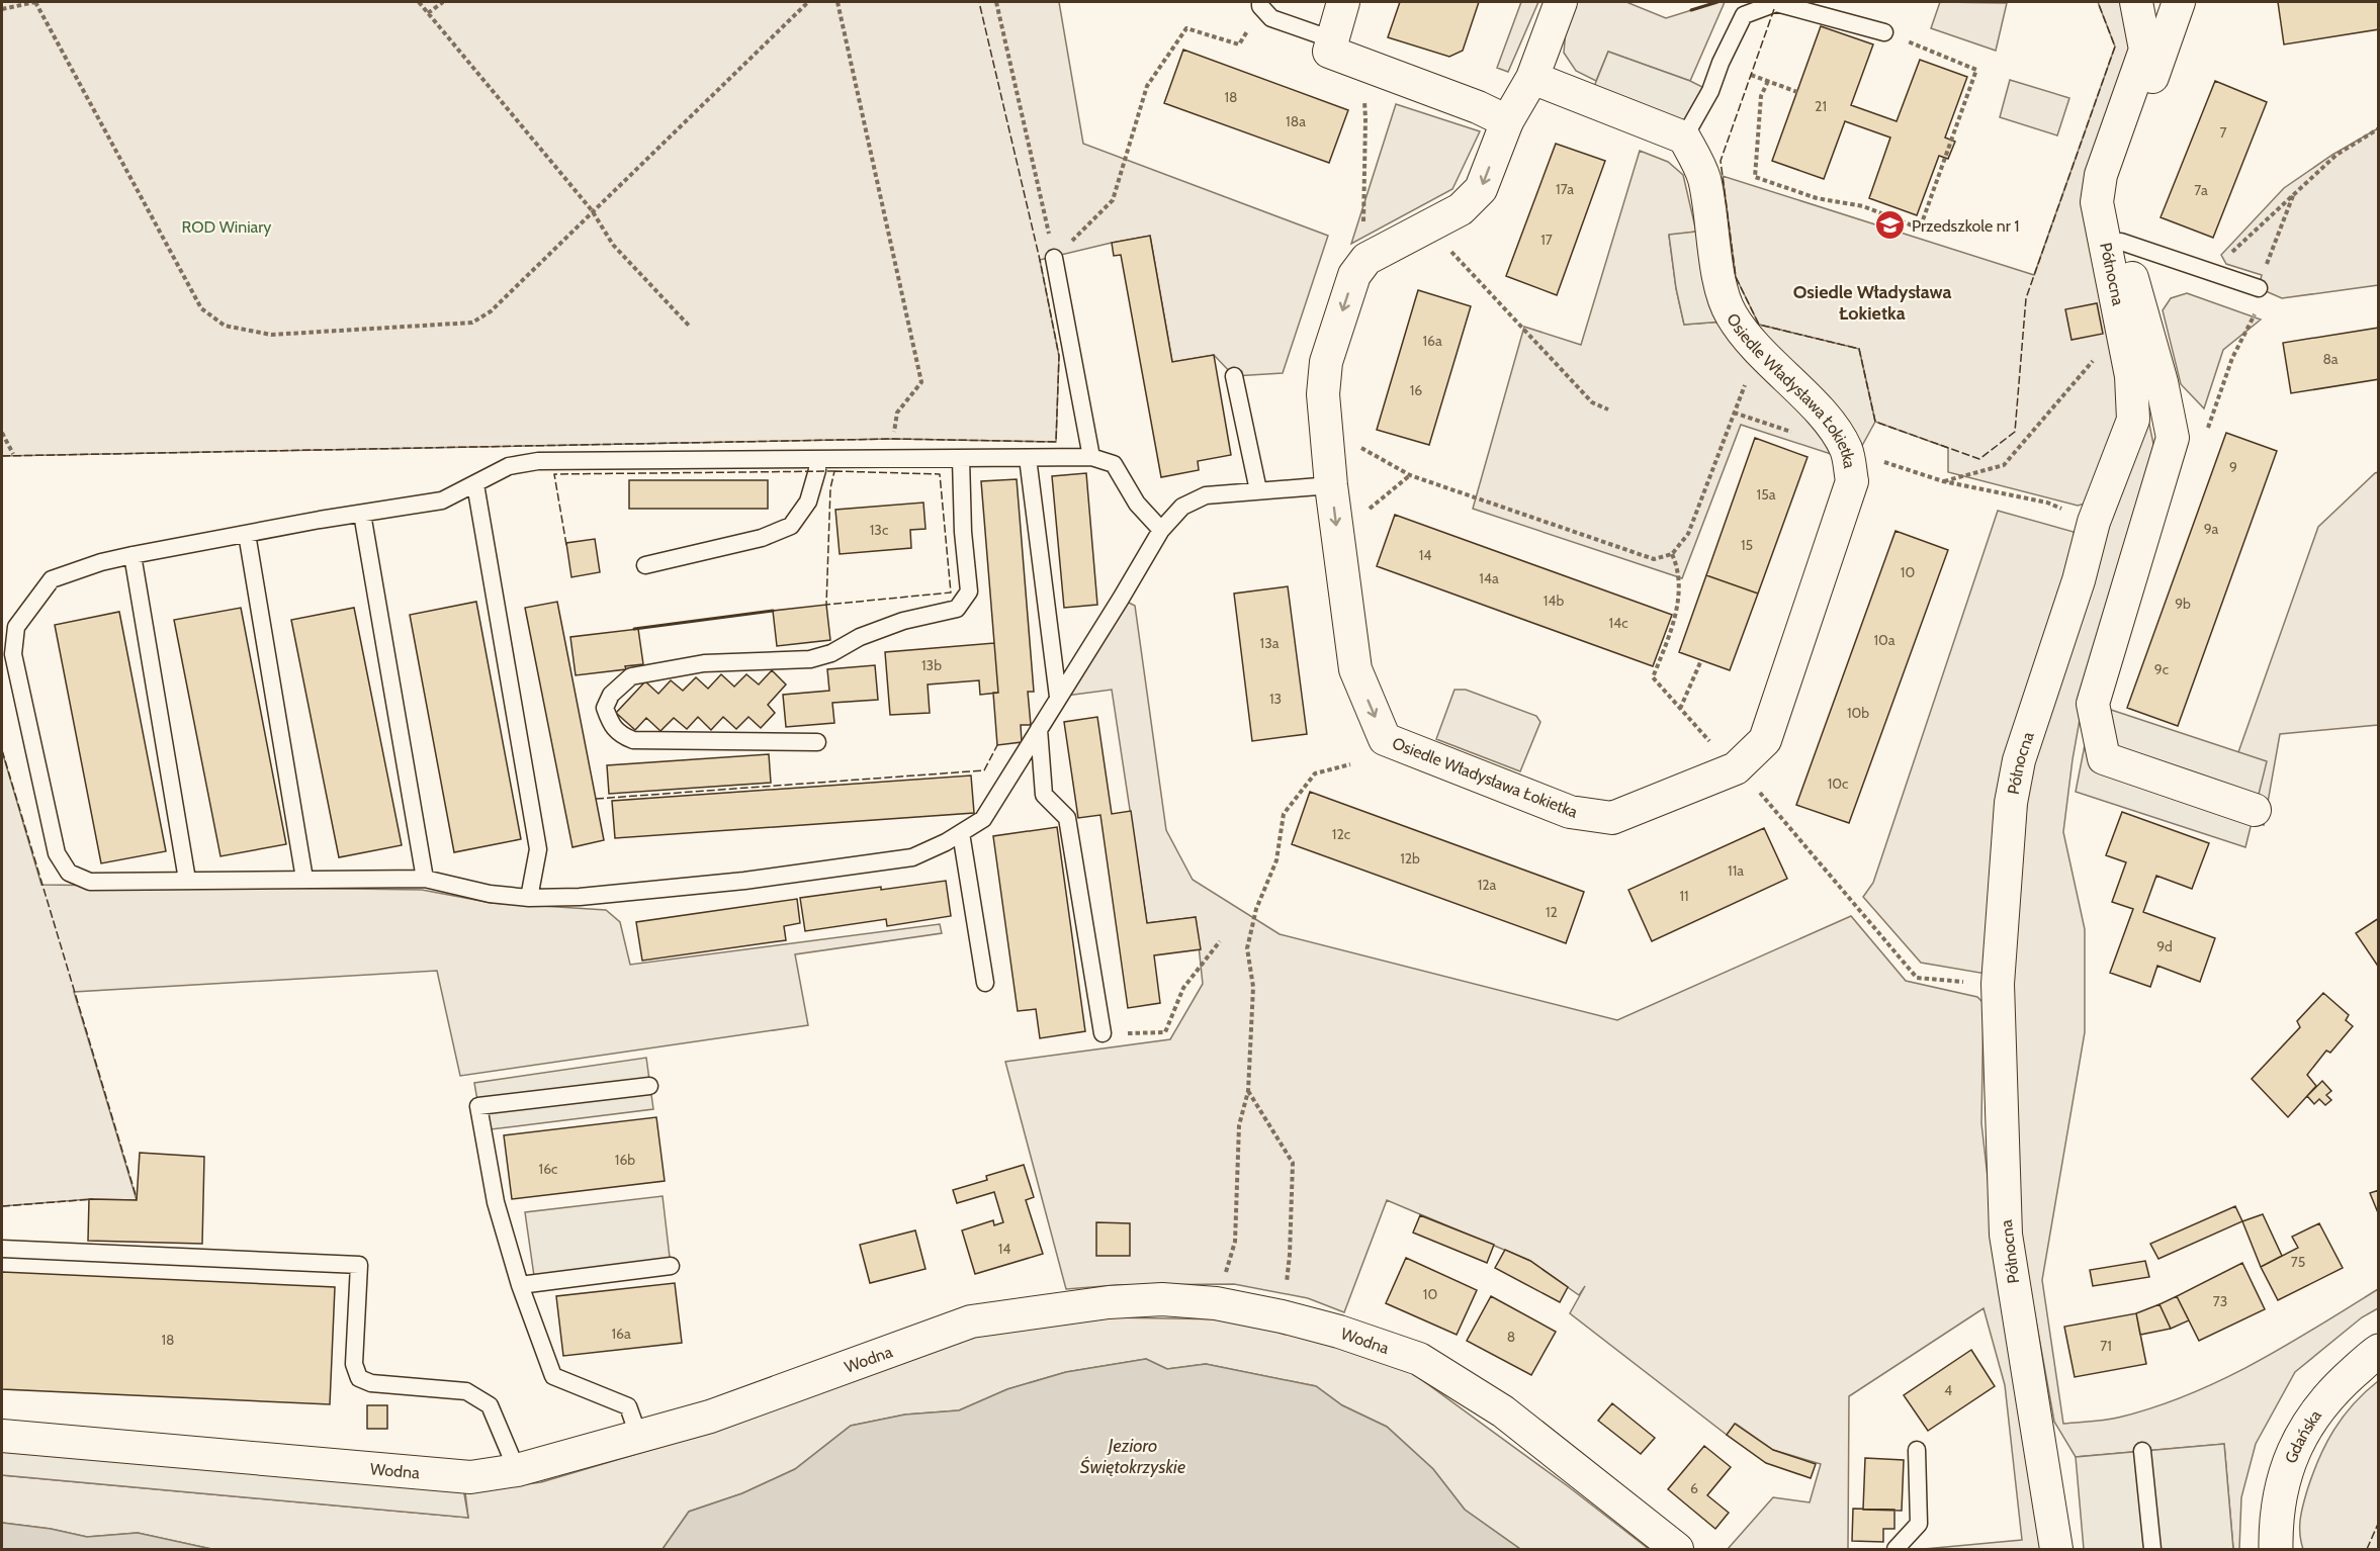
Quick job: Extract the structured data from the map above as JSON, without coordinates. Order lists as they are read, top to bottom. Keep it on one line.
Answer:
{"streets":{"street":["Północna","Osiedle Władysława Łokietka","Wodna","Gdańska"]},"districts":["Osiedle Władysława Łokietka"],"water":["Jezioro Świętokrzyskie"],"parks":["ROD Winiary"],"places":{"school or university":["Przedszkole nr 1"]},"house_numbers":["18","21","18a","7","17a","7a","17","16a","8a","16","9","15a","9a","13c","15","14","10","14a","14b","9b","14c","10a","13a","13b","9c","13","10b","10c","12c","12b","11a","12a","11","12","9d","16b","16c","14","75","10","73","16a","8","18","71","4","6"]}
